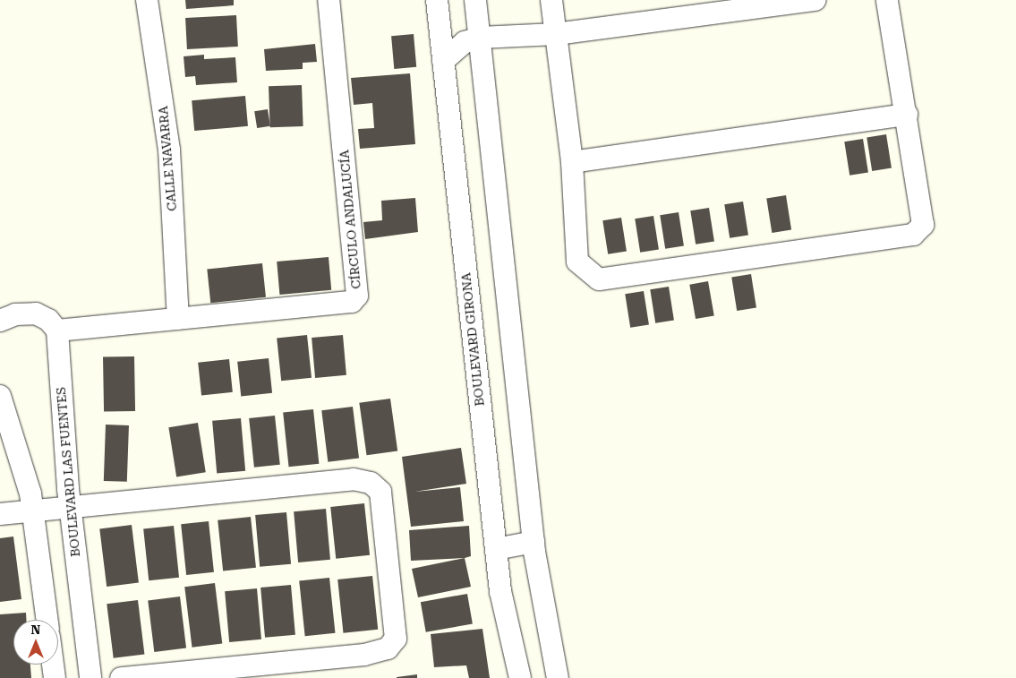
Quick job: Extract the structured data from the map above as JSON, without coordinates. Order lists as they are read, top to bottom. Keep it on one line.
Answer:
{"streets":{"street":["CALLE NAVARRA","CÍRCULO ANDALUCÍA","BOULEVARD GIRONA","BOULEVARD LAS FUENTES"]},"crossings":[["CALLE NAVARRA","CÍRCULO ANDALUCÍA"],["CÍRCULO ANDALUCÍA","BOULEVARD LAS FUENTES"]],"north":"top"}
